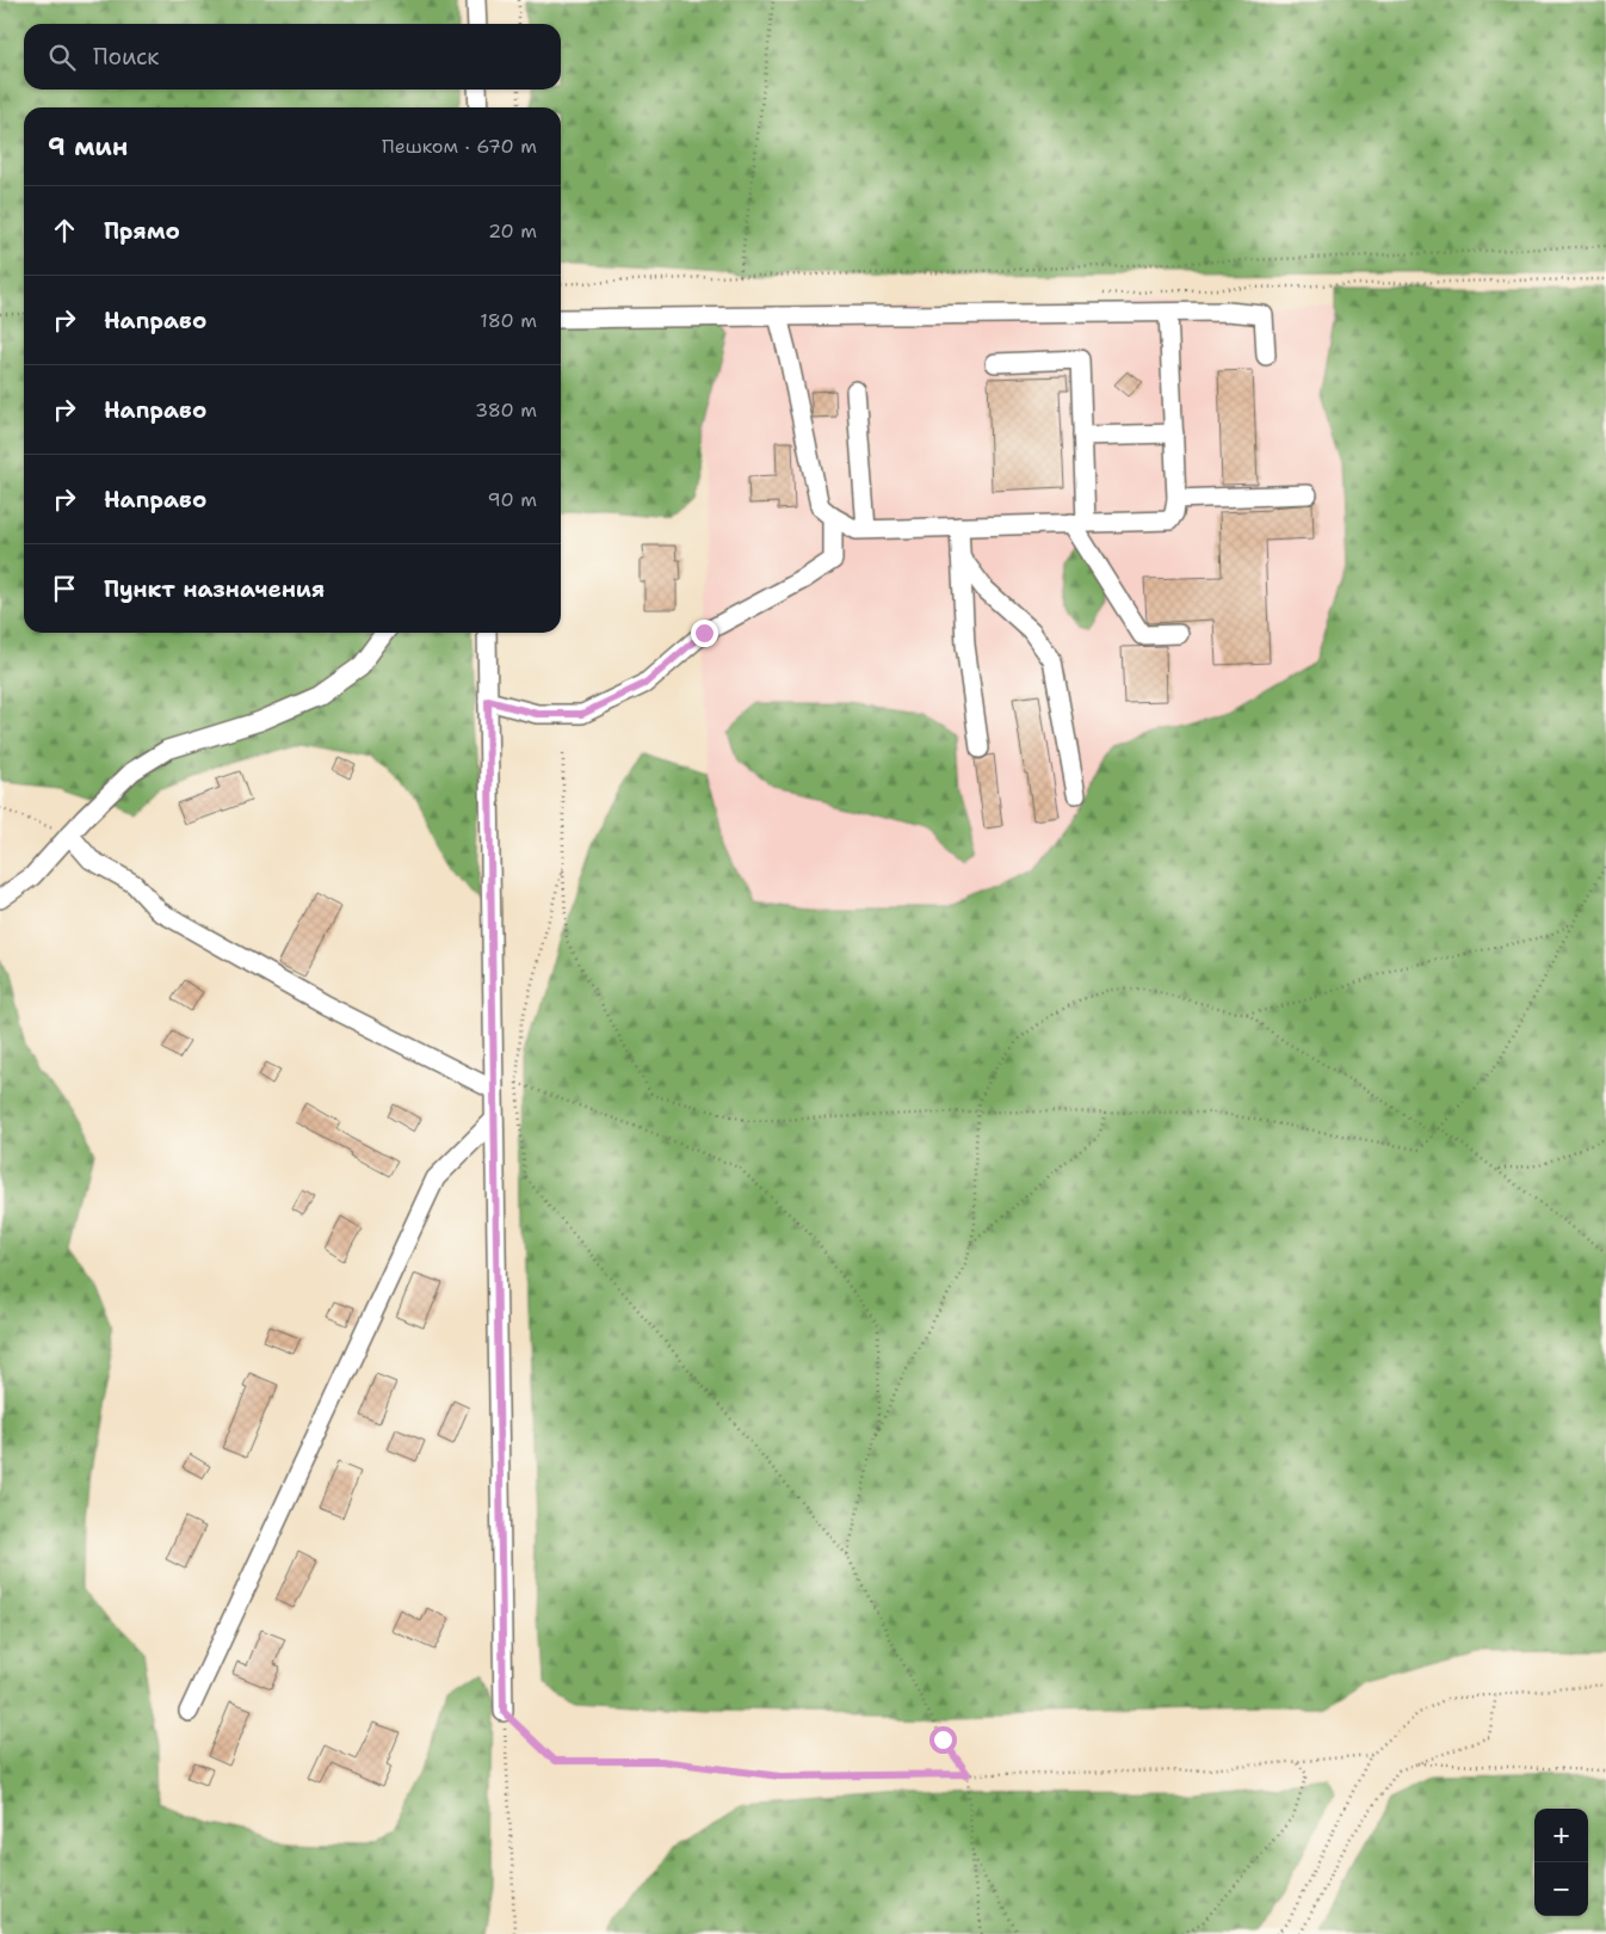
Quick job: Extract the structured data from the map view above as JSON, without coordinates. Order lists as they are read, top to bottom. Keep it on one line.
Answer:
{"page":{"search":"Поиск","heading":["9 мин","Пешком · 670 m"],"list":[["Прямо","20 m"],["Направо","180 m"],["Направо","380 m"],["Направо","90 m"],"Пункт назначения"],"map_buttons":["+","−"]}}
